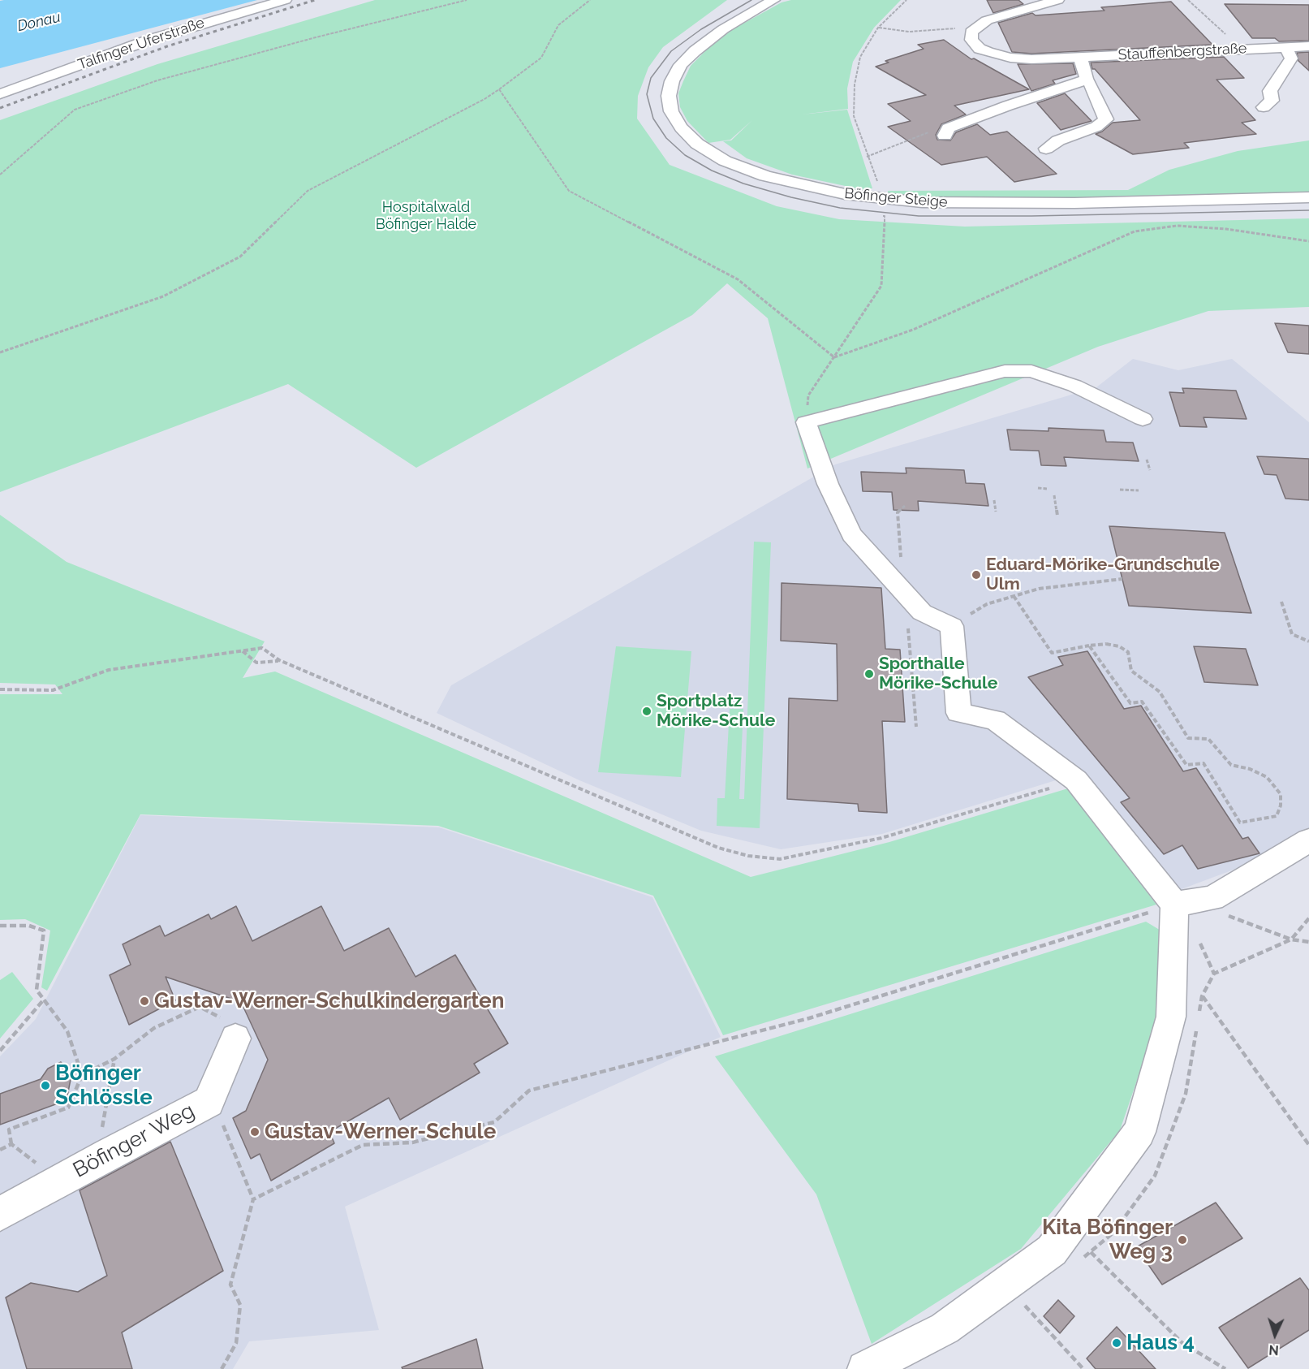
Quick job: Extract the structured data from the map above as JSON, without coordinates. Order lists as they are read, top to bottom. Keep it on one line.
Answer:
{"streets":{"street":["Talfinger Uferstraße","Stauffenbergstraße","Böfinger Steige","Böfinger Weg"]},"water":["Donau"],"parks":["Hospitalwald Böfinger Halde"],"places":["Eduard-Mörike-Grundschule Ulm","Sporthalle Mörike-Schule","Sportplatz Mörike-Schule","Gustav-Werner-Schulkindergarten","Böfinger Schlössle","Gustav-Werner-Schule","Kita Böfinger Weg 3","Haus 4"],"north":"bottom"}
